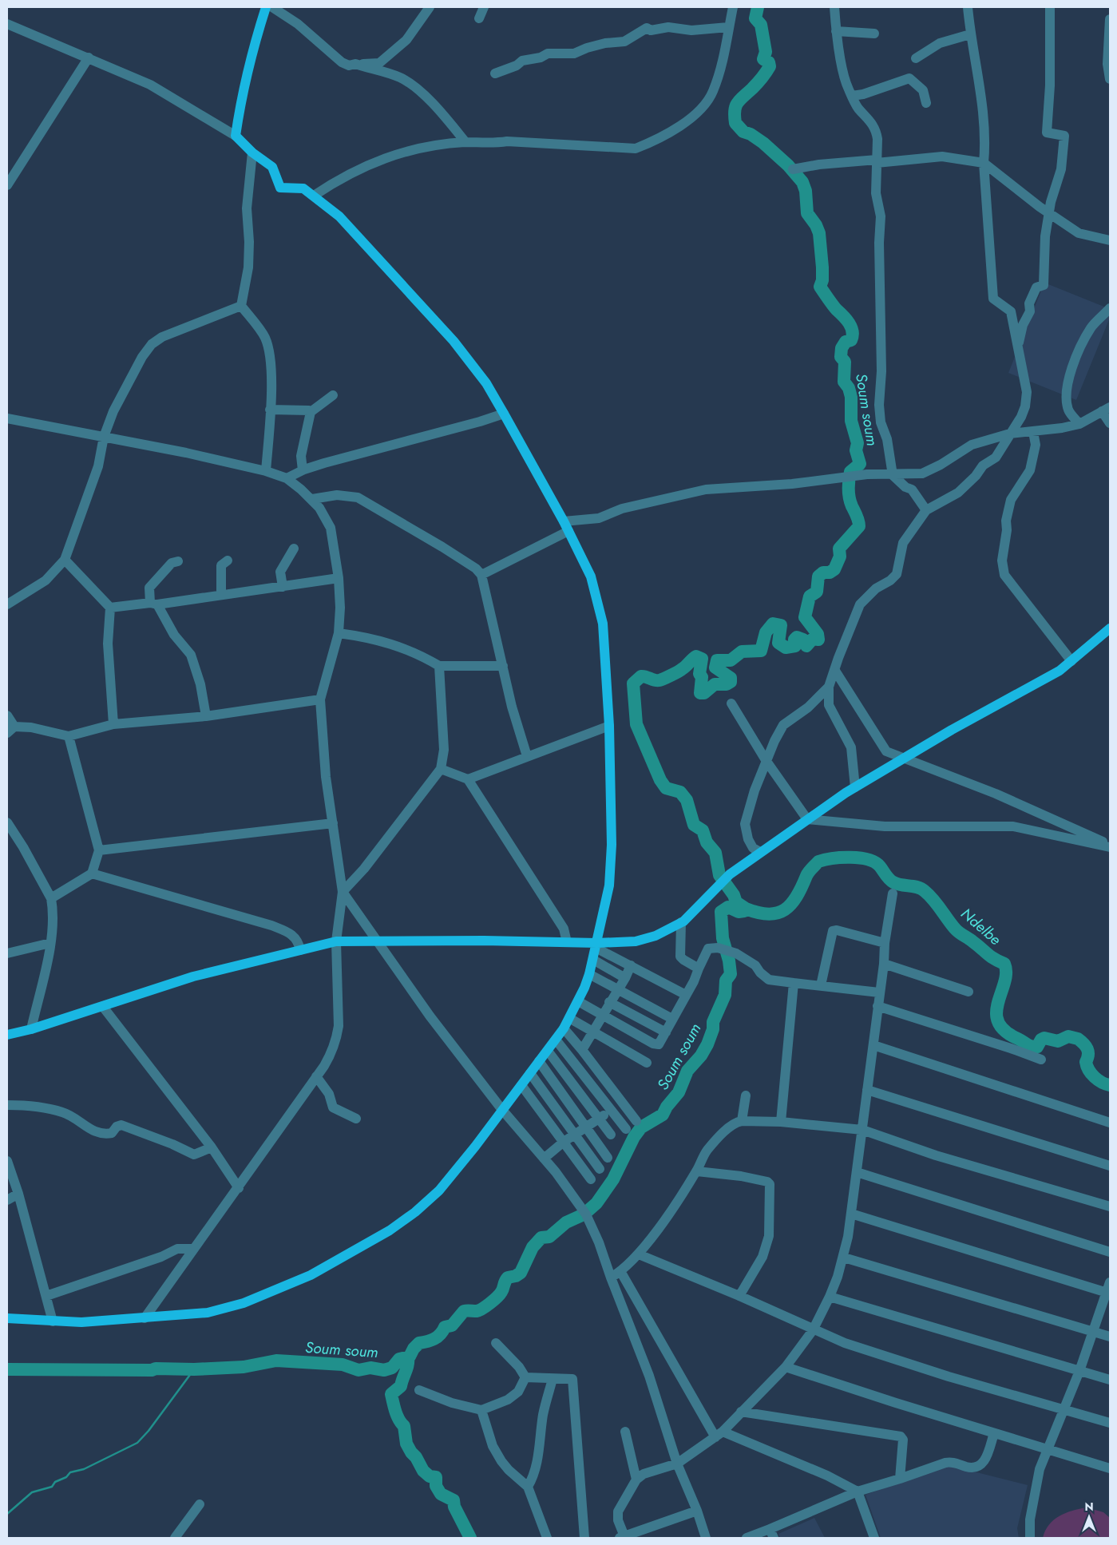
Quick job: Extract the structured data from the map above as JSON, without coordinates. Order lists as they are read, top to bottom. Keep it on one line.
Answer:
{"water":["Soum soum","Ndelbe"],"north":"top"}
